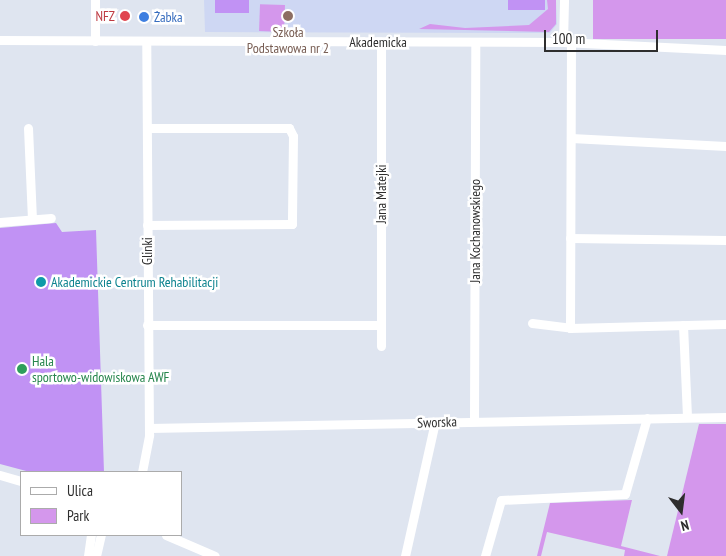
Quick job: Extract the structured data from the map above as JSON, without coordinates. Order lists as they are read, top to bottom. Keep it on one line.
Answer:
{"streets":{"street":["Akademicka","Jana Matejki","Jana Kochanowskiego","Glinki","Sworska"]},"crossings":[["Akademicka","Jana Matejki"],["Akademicka","Jana Kochanowskiego"],["Akademicka","Glinki"],["Jana Kochanowskiego","Sworska"],["Glinki","Sworska"]],"places":["NFZ","Szkoła Podstawowa nr 2","Żabka","Akademickie Centrum Rehabilitacji","Hala sportowo-widowiskowa AWF"],"legend":["Ulica","Park"],"scale_bar":"100 m","north":"bottom"}
